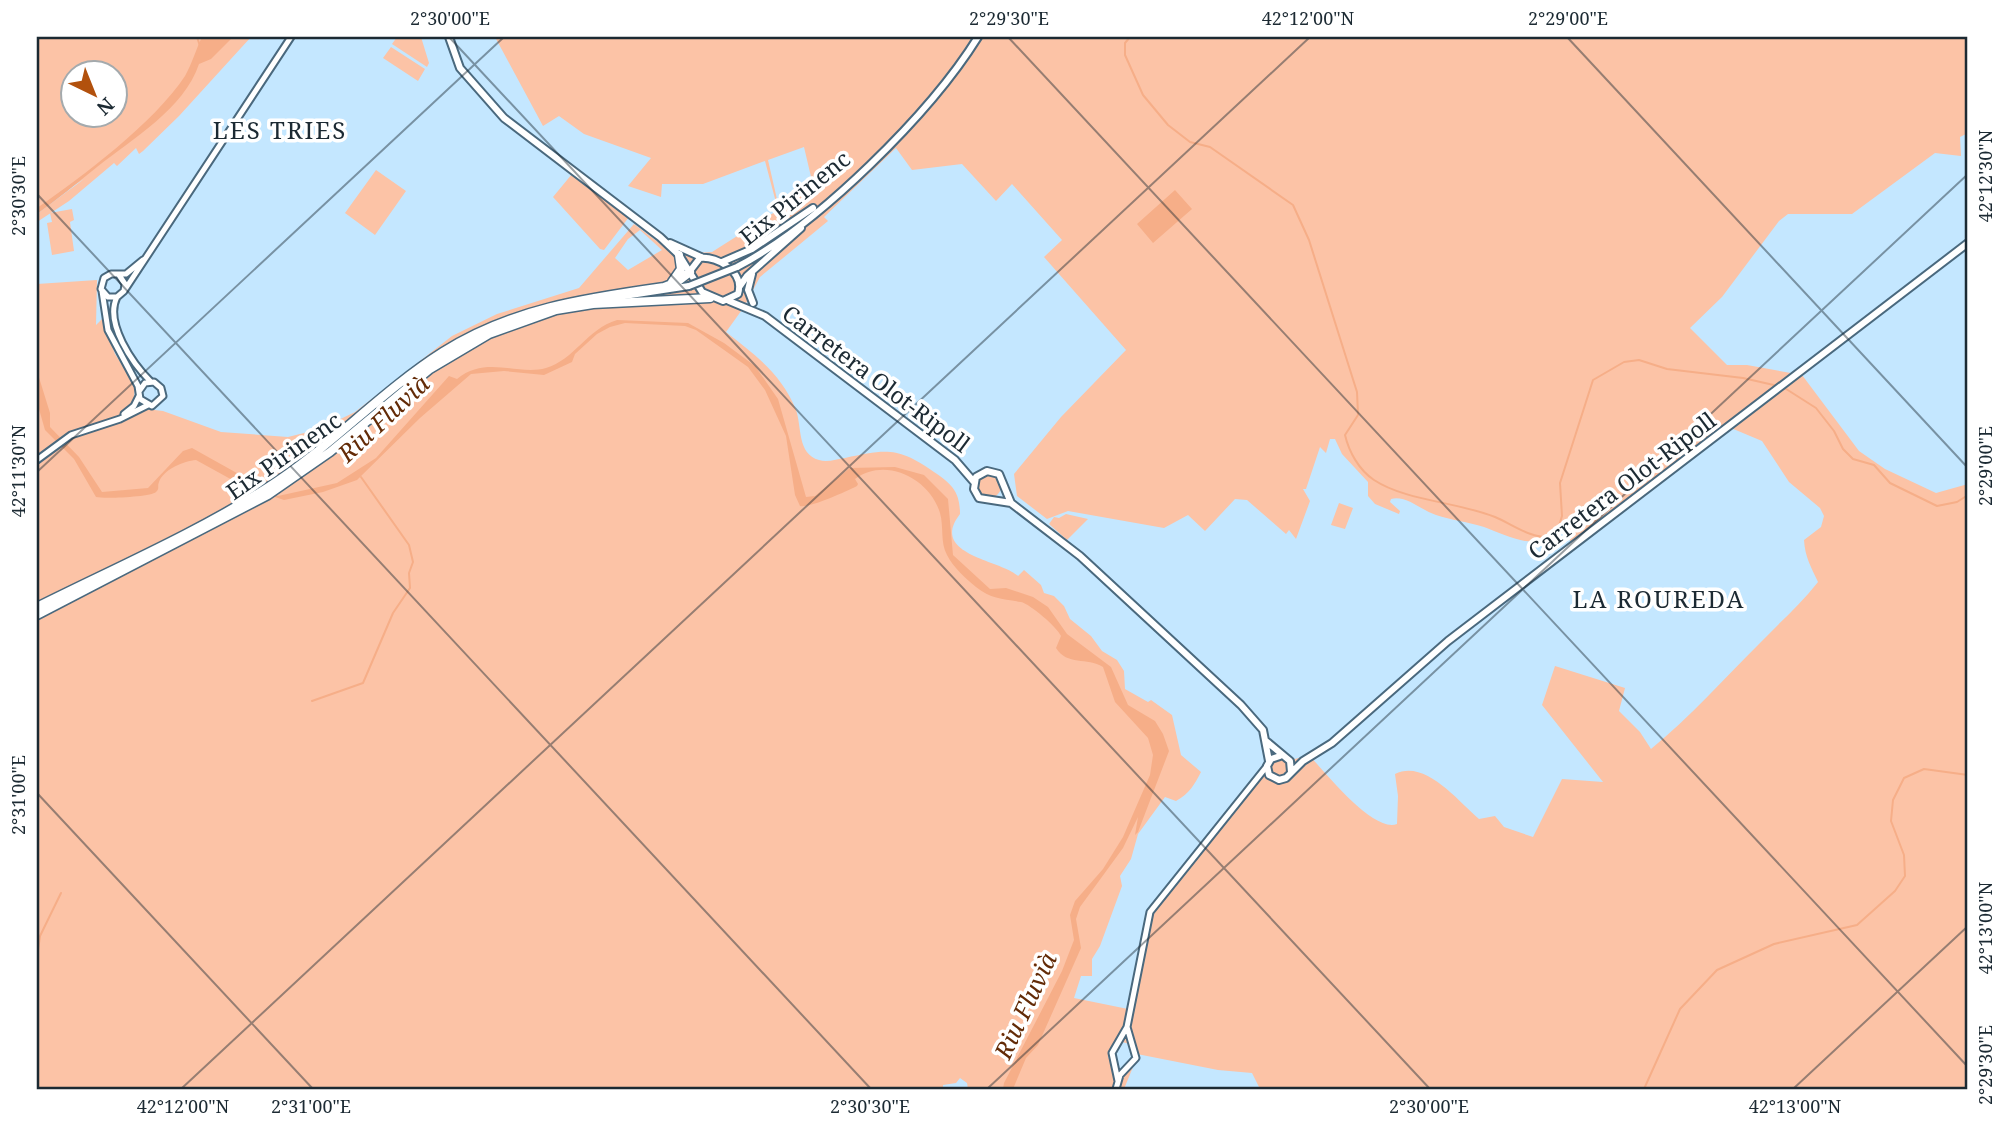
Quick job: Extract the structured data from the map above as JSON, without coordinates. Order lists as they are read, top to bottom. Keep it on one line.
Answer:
{"streets":{"highway":["Eix Pirinenc"],"main road":["Carretera Olot-Ripoll"]},"districts":["LES TRIES","LA ROUREDA"],"water":["Riu Fluvià"],"north":"bottom right","coordinates":["2°30'00\"E","2°29'30\"E","42°12'00\"N","2°29'00\"E","42°12'30\"N","2°30'30\"E","42°11'30\"N","2°31'00\"E","42°13'00\"N"]}
